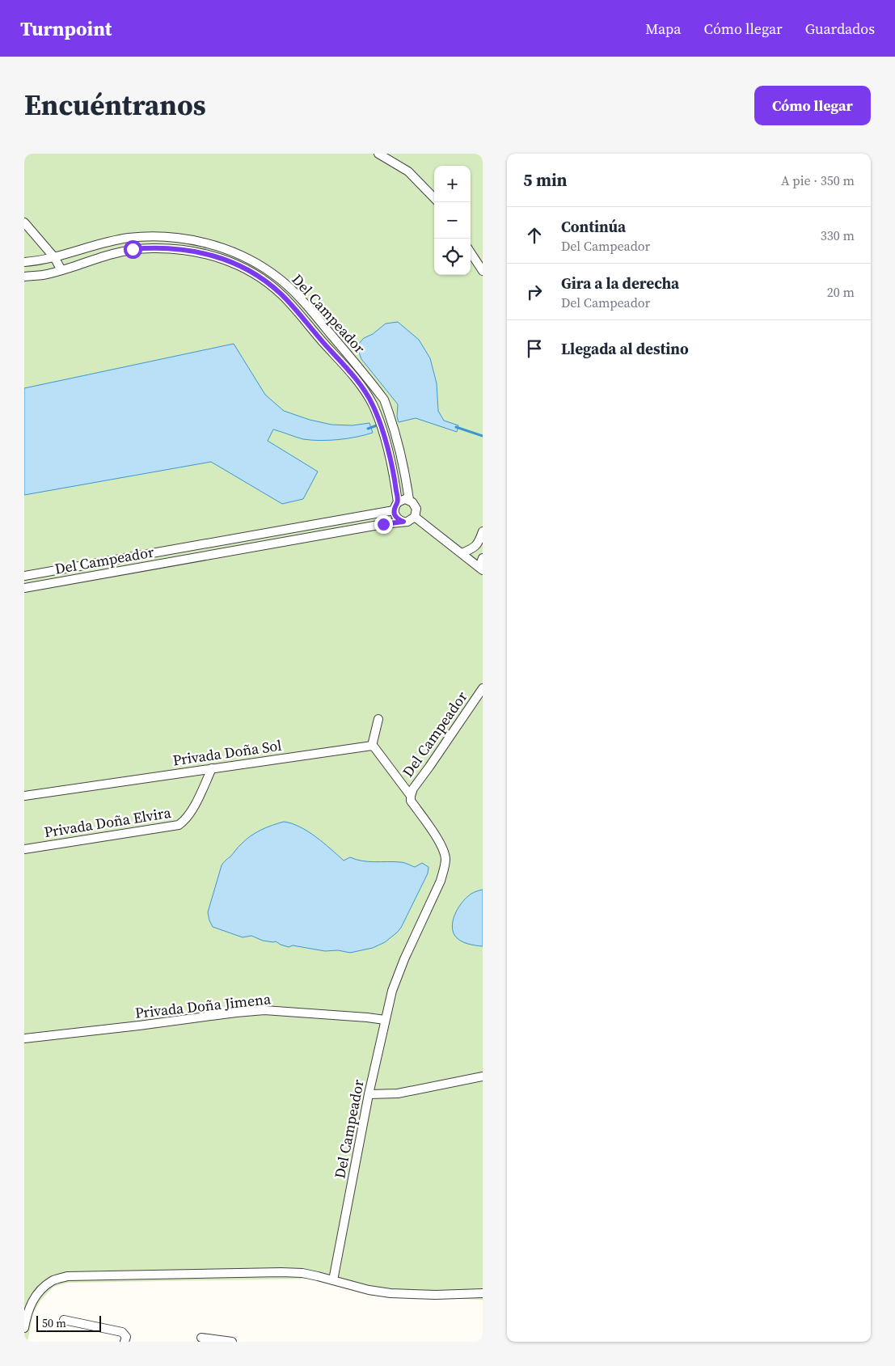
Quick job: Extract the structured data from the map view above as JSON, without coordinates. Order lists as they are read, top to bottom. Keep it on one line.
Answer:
{"streets":{"street":["Del Campeador","Privada Doña Sol","Privada Doña Elvira","Privada Doña Jimena"]},"crossings":[["Del Campeador","Privada Doña Jimena"],["Privada Doña Sol","Privada Doña Elvira"]],"scale_bar":"50 m","page":{"header":"Turnpoint","nav":["Mapa","Cómo llegar","Guardados"],"title":"Encuéntranos","buttons":"Cómo llegar","heading":["5 min","A pie · 350 m"],"map_buttons":["+","−"],"list":[["Continúa","Del Campeador","330 m"],["Gira a la derecha","Del Campeador","20 m"],"Llegada al destino"],"scale":"50 m"}}
